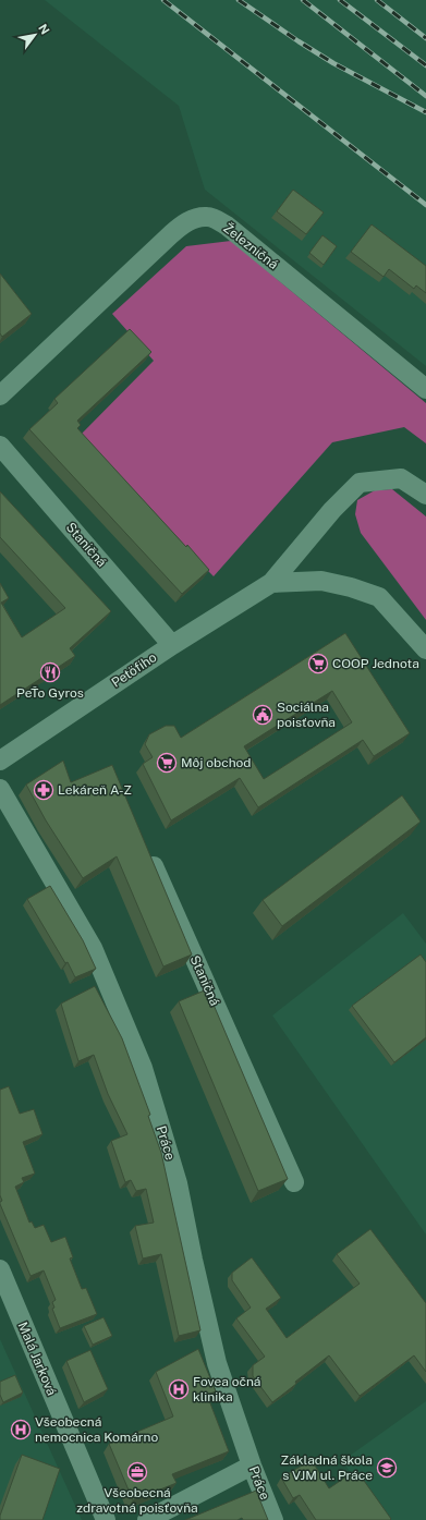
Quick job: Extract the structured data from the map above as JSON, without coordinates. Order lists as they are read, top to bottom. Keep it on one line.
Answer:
{"streets":{"street":["Železničná","Staničná","Petöfiho","Práce","Malá Jarková"]},"crossings":[["Staničná","Petöfiho"]],"places":{"supermarket":["COOP Jednota","Môj obchod"],"restaurant":["PeŤo Gyros"],"public building":["Sociálna poisťovňa"],"pharmacy":["Lekáreň A-Z"],"hospital":["Fovea očná klinika","Všeobecná nemocnica Komárno"],"school or university":["Základná škola s VJM ul. Práce"],"office":["Všeobecná zdravotná poisťovňa"]},"north":"top right"}
